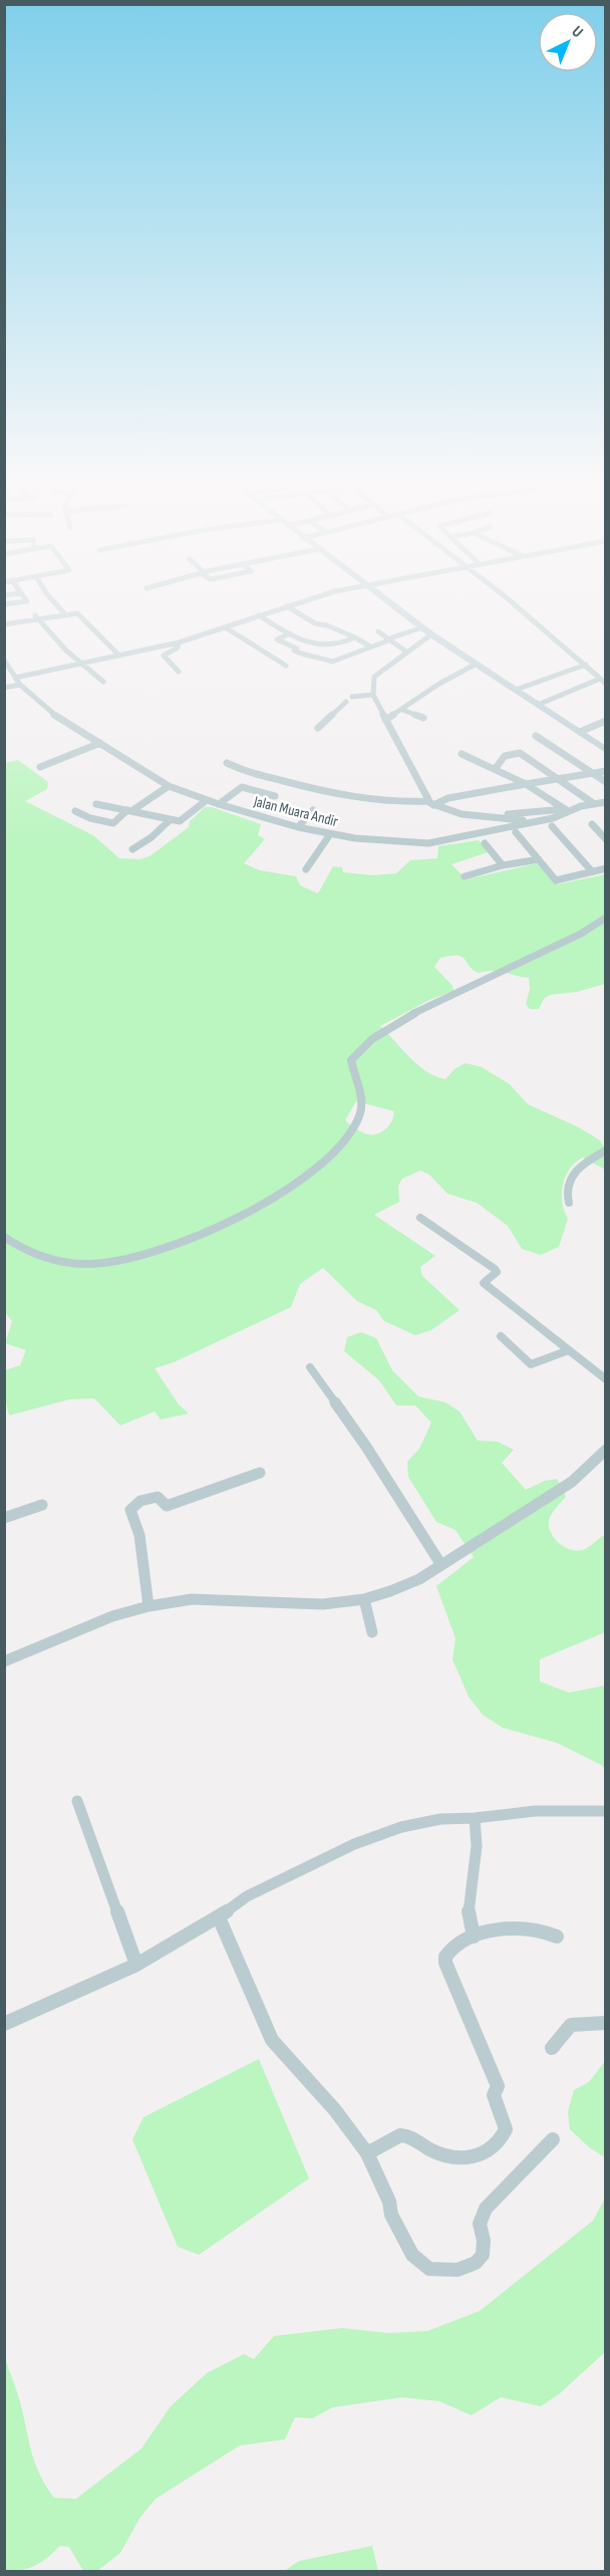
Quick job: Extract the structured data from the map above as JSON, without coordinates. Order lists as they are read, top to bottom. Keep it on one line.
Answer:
{"streets":{"street":["Jalan Muara Andir"]},"north":"top right"}
